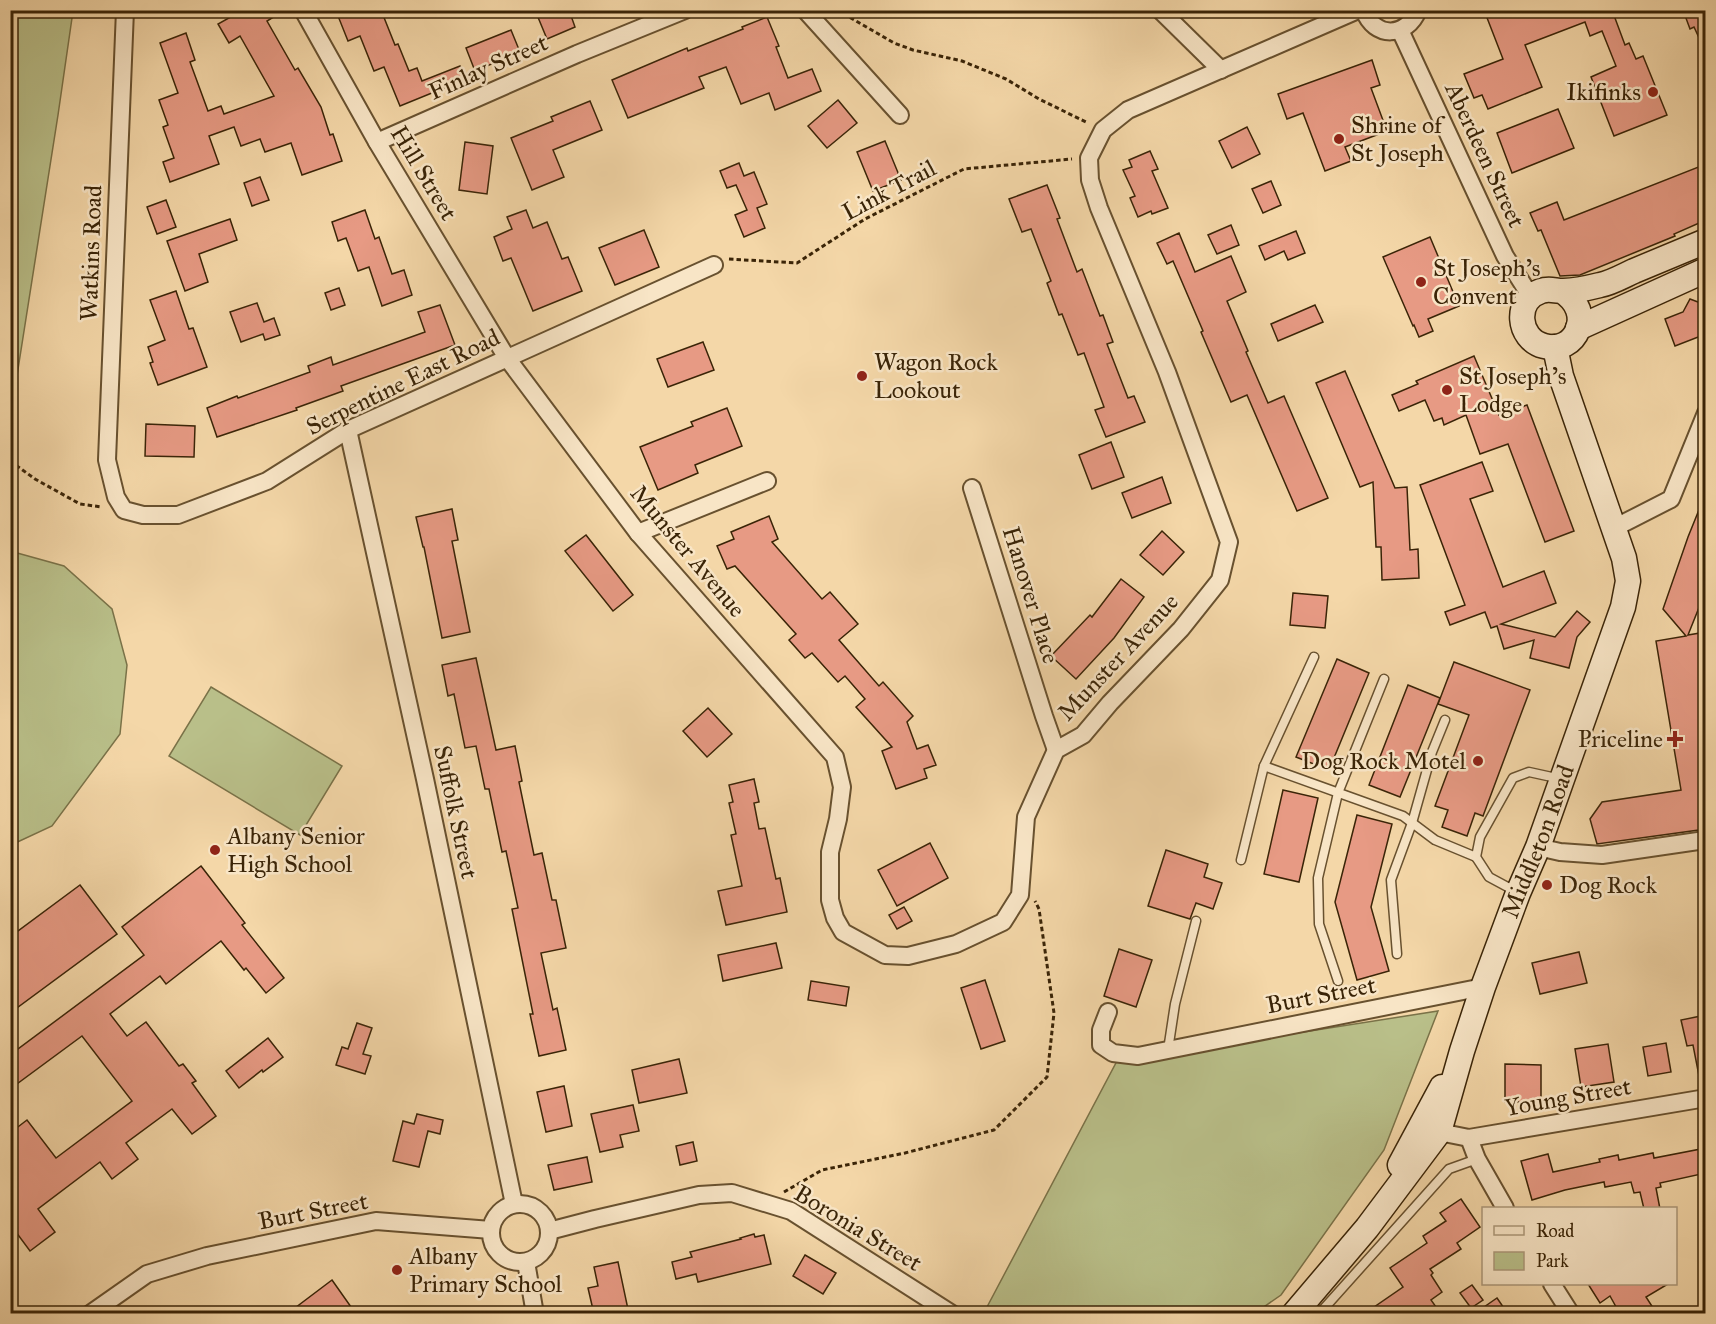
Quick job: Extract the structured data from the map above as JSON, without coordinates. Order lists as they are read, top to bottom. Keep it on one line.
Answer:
{"streets":{"main road":["Middleton Road"],"street":["Finlay Street","Aberdeen Street","Hill Street","Watkins Road","Serpentine East Road","Munster Avenue","Hanover Place","Suffolk Street","Burt Street","Young Street","Boronia Street"],"path":["Link Trail"]},"crossings":[["Finlay Street","Hill Street"],["Aberdeen Street","Middleton Road"],["Hill Street","Serpentine East Road"],["Hill Street","Munster Avenue"],["Link Trail","Serpentine East Road"],["Link Trail","Munster Avenue"],["Watkins Road","Serpentine East Road"],["Serpentine East Road","Munster Avenue"],["Serpentine East Road","Suffolk Street"],["Munster Avenue","Hanover Place"],["Suffolk Street","Burt Street"],["Suffolk Street","Boronia Street"],["Middleton Road","Burt Street"],["Middleton Road","Young Street"],["Burt Street","Boronia Street"]],"places":{"other":["Ikifinks","Shrine of St Joseph","St Joseph's Convent","Wagon Rock Lookout","St Joseph's Lodge","Dog Rock Motel","Albany Senior High School","Dog Rock","Albany Primary School"],"health":["Priceline"]},"legend":["Road","Park"]}
